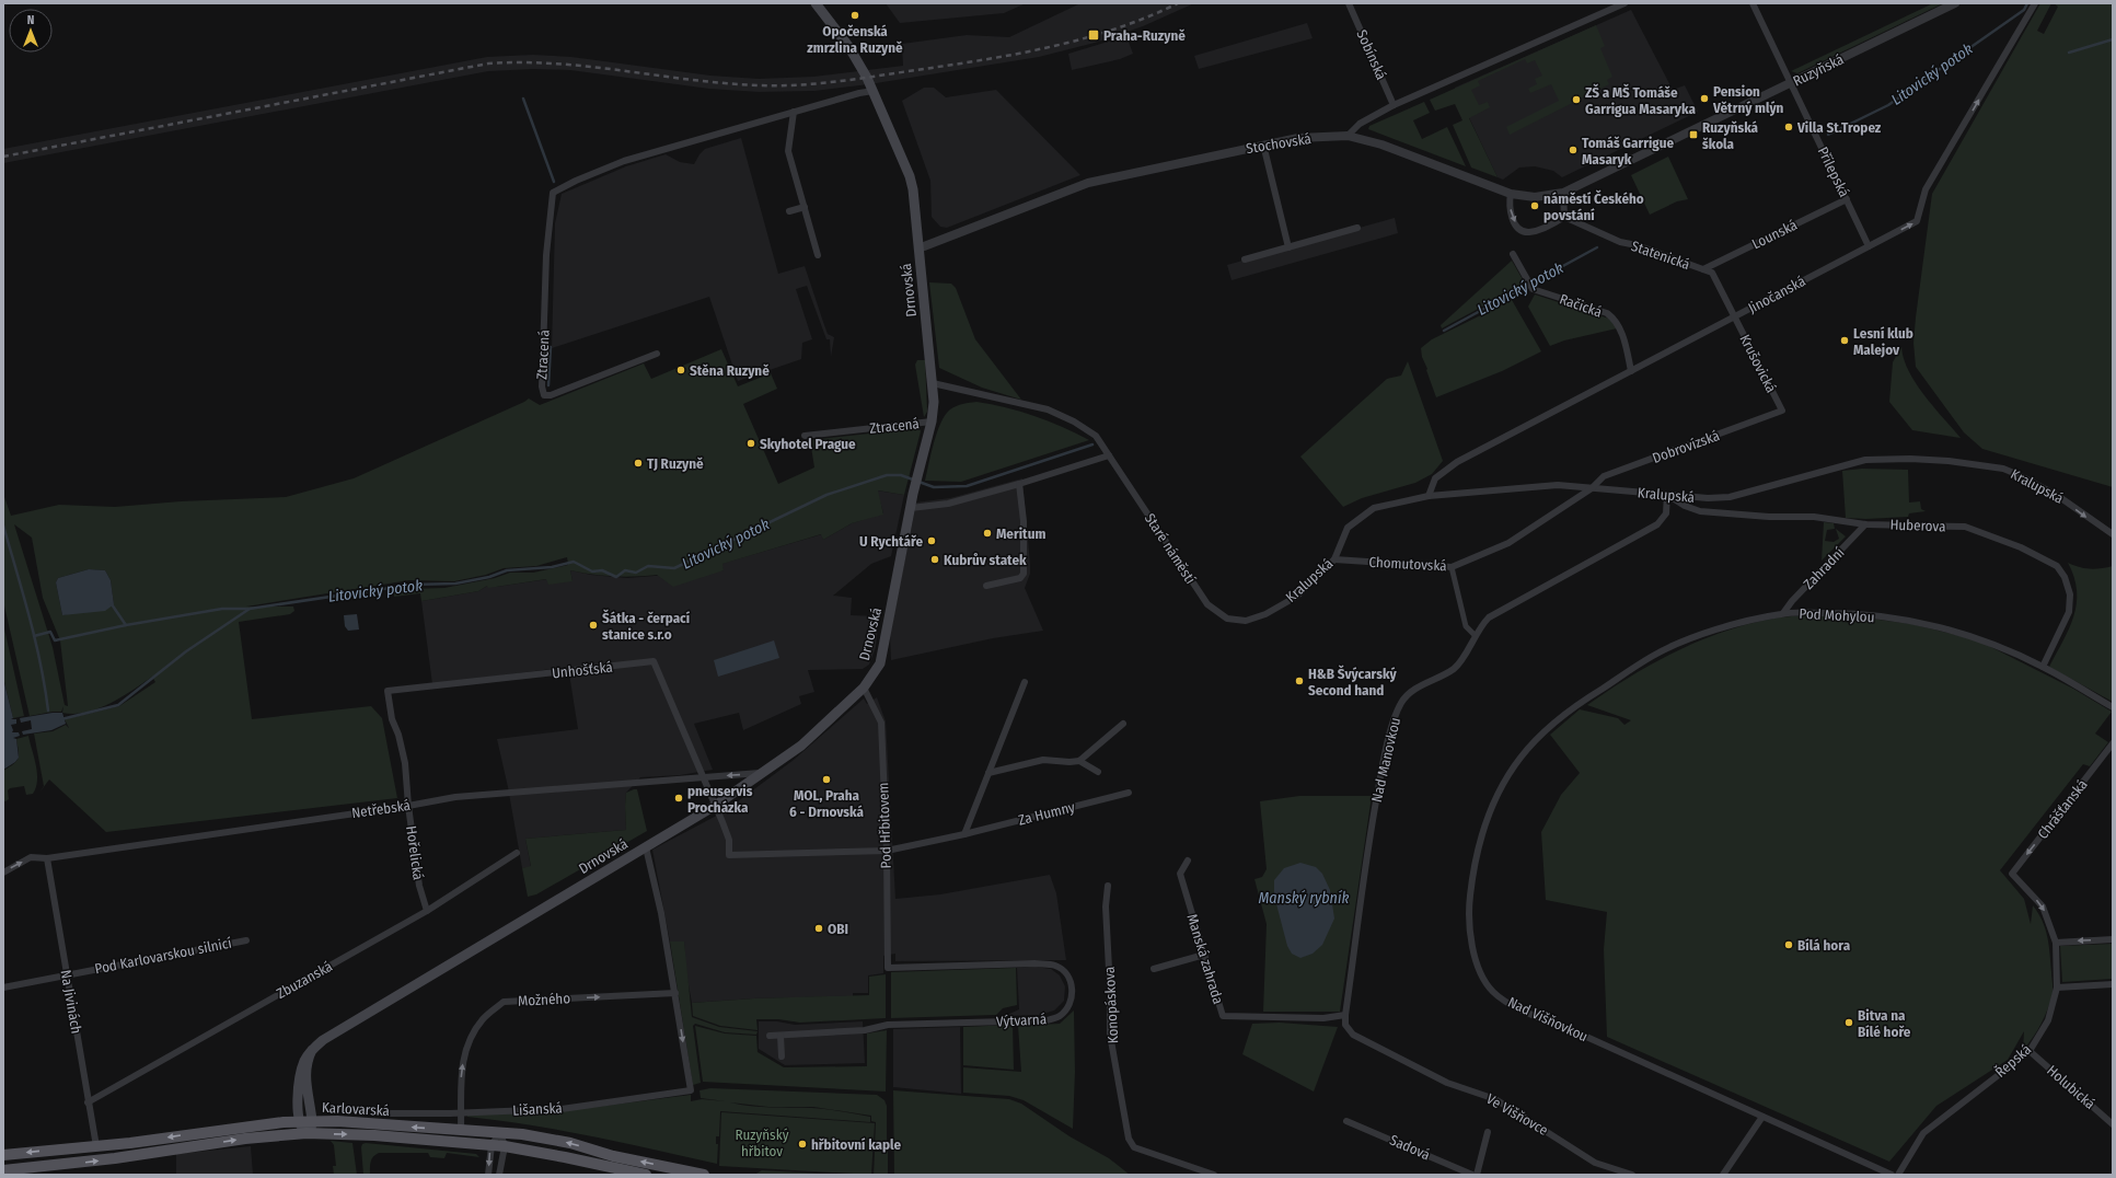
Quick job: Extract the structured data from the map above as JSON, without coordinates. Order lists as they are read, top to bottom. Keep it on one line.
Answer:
{"streets":{"main road":["Drnovská","Karlovarská"],"street":["Sobínská","Ruzyňská","Stochovská","Přílepská","Lounská","Statenická","Jinočanská","Račická","Ztracená","Krušovická","Dobrovízská","Kralupská","Huberova","Staré náměstí","Chomutovská","Zahradní","Pod Mohylou","Unhošťská","Nad Manovkou","Netřebská","Chrášťanská","Za Humny","Pod Hřbitovem","Hořelická","Pod Karlovarskou silnicí","Manská zahrada","Zbuzanská","Možného","Na Jivinách","Konopáskova","Nad Višňovkou","Výtvarná","Řepská","Holubická","Lišanská","Ve Višňovce","Sadová"]},"crossings":[["Ruzyňská","Přílepská"],["Stochovská","Drnovská"],["Přílepská","Lounská"],["Přílepská","Jinočanská"],["Lounská","Statenická"],["Statenická","Jinočanská"],["Statenická","Krušovická"],["Drnovská","Ztracená"],["Drnovská","Staré náměstí"],["Drnovská","Netřebská"],["Drnovská","Za Humny"],["Drnovská","Pod Hřbitovem"],["Drnovská","Karlovarská"],["Jinočanská","Račická"],["Jinočanská","Krušovická"],["Jinočanská","Kralupská"],["Krušovická","Dobrovízská"],["Dobrovízská","Kralupská"],["Dobrovízská","Chomutovská"],["Kralupská","Huberova"],["Kralupská","Staré náměstí"],["Kralupská","Chomutovská"],["Kralupská","Nad Manovkou"],["Huberova","Zahradní"],["Huberova","Pod Mohylou"],["Huberova","Nad Manovkou"],["Zahradní","Pod Mohylou"],["Pod Mohylou","Nad Višňovkou"],["Unhošťská","Netřebská"],["Unhošťská","Hořelická"],["Nad Manovkou","Manská zahrada"],["Nad Manovkou","Ve Višňovce"],["Netřebská","Hořelická"],["Netřebská","Na Jivinách"],["Chrášťanská","Řepská"],["Za Humny","Pod Hřbitovem"],["Pod Hřbitovem","Výtvarná"],["Hořelická","Zbuzanská"],["Pod Karlovarskou silnicí","Na Jivinách"],["Zbuzanská","Na Jivinách"],["Možného","Karlovarská"],["Možného","Lišanská"],["Na Jivinách","Karlovarská"],["Řepská","Holubická"]],"one_way":["Jinočanská","Kralupská","Chrášťanská","Možného"],"water":["Litovický potok","Manský rybník"],"parks":["Ruzyňský hřbitov"],"places":{"other":["Opočenská zmrzlina Ruzyně","Pension Větrný mlýn","ZŠ a MŠ Tomáše Garrigua Masaryka","Villa St.Tropez","Tomáš Garrigue Masaryk","náměstí Českého povstání","Lesní klub Malejov","Stěna Ruzyně","Skyhotel Prague","TJ Ruzyně","Meritum","U Rychtáře","Kubrův statek","Šátka - čerpací stanice s.r.o","H&B Švýcarský Second hand","MOL, Praha 6 - Drnovská","pneuservis Procházka","OBI","Bílá hora","Bitva na Bílé hoře","hřbitovní kaple"],"transit":["Praha-Ruzyně","Ruzyňská škola"]},"north":"top"}
